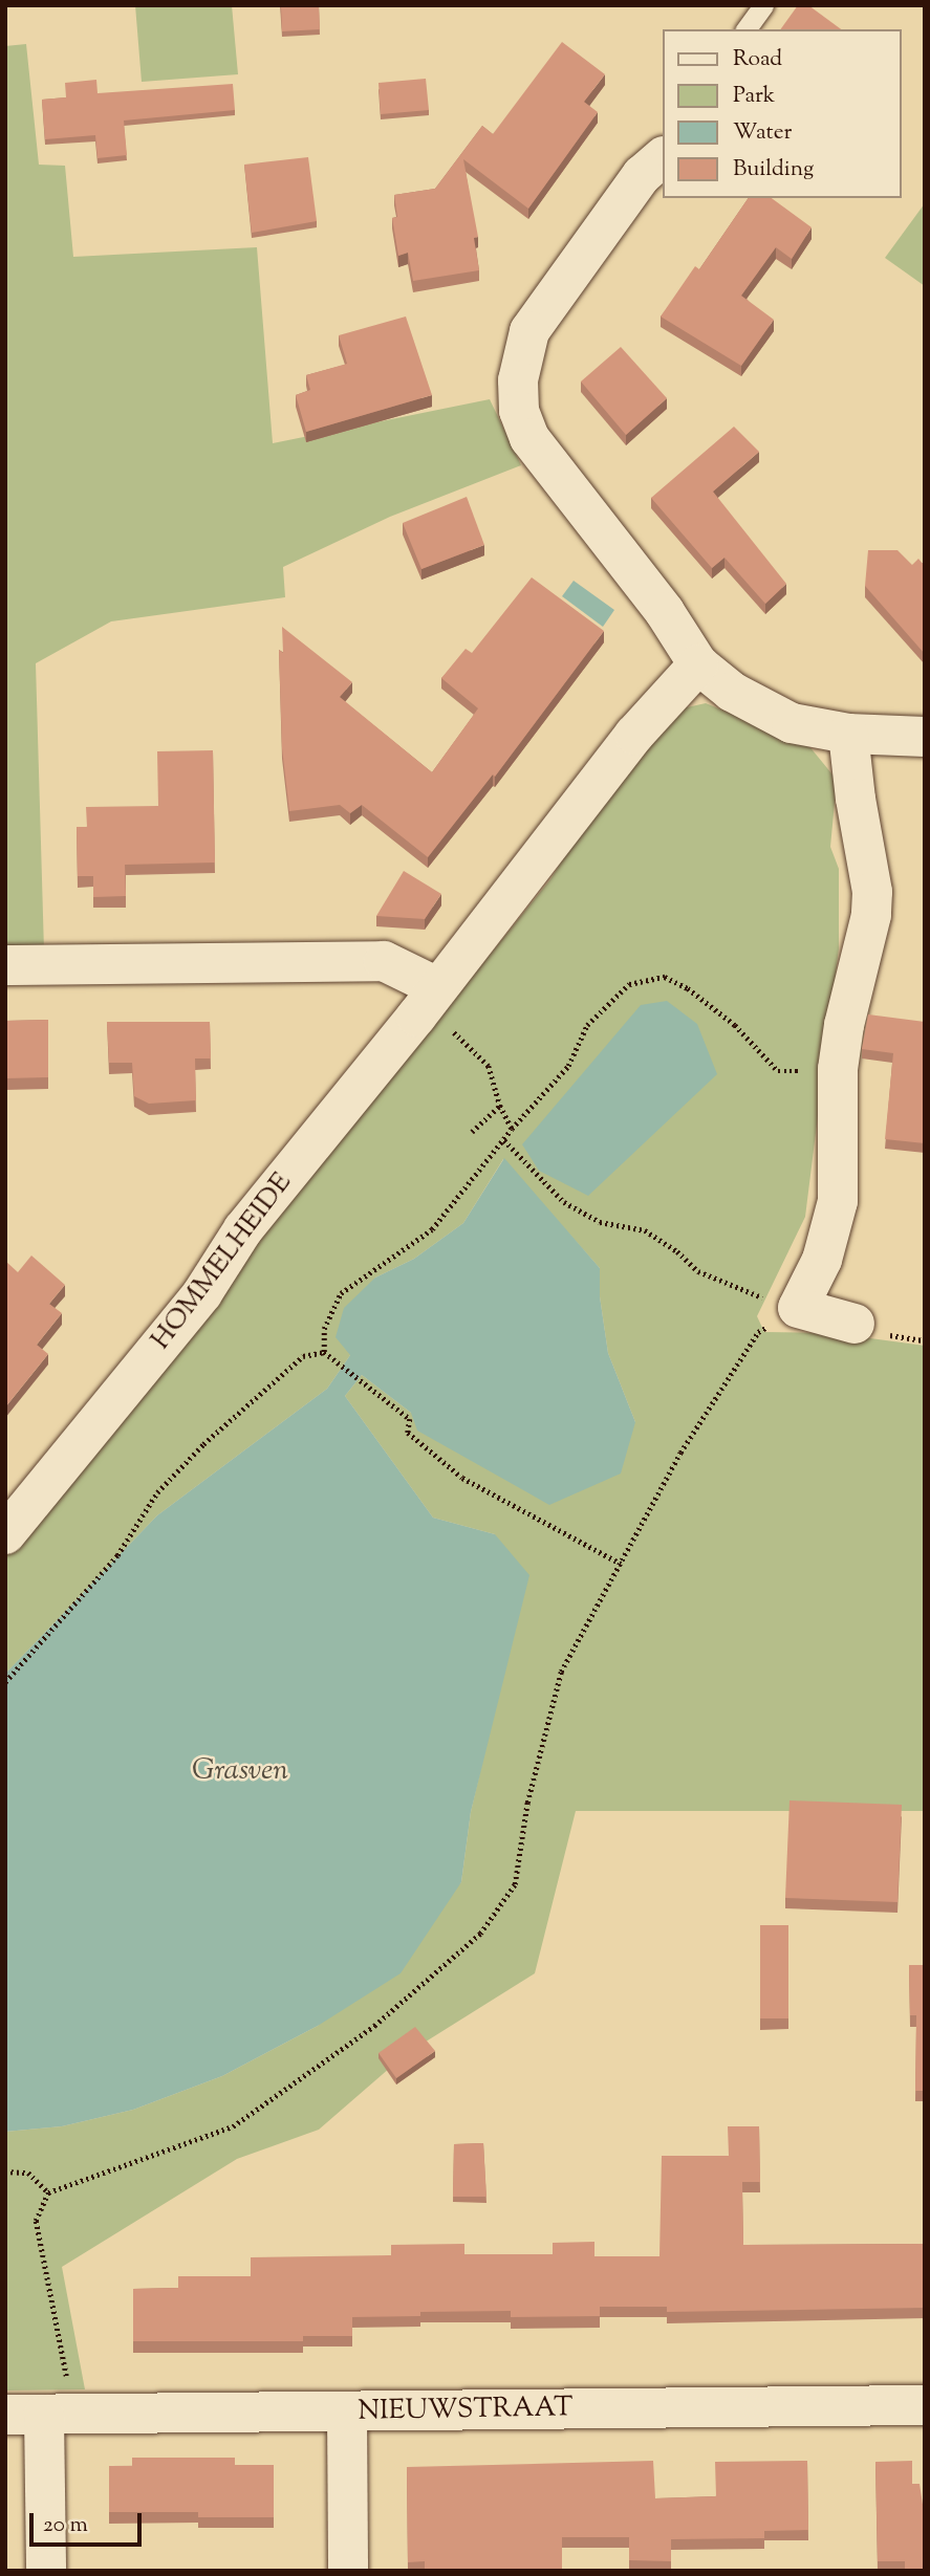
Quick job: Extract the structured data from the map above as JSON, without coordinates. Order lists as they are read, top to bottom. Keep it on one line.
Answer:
{"streets":{"street":["HOMMELHEIDE","NIEUWSTRAAT"]},"water":["Grasven"],"legend":["Road","Park","Water","Building"],"scale_bar":"20 m"}
